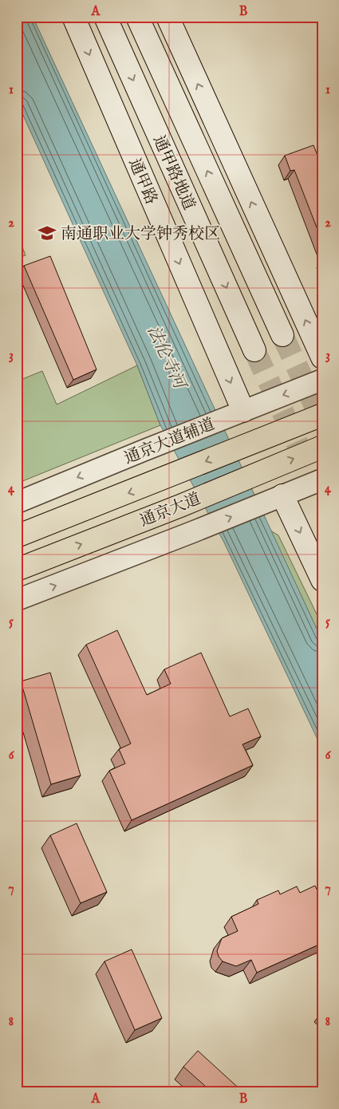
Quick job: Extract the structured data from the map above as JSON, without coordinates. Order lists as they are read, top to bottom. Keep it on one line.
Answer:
{"streets":{"highway":["通京大道"],"main road":["通甲路地道","通甲路"],"street":["通京大道辅道"]},"crossings":[["通甲路","通京大道辅道"]],"water":["法伦寺河"],"places":{"school or university":["南通职业大学钟秀校区"]},"grid":{"columns":["A","B"],"rows":["1","2","3","4","5","6","7","8"]}}
